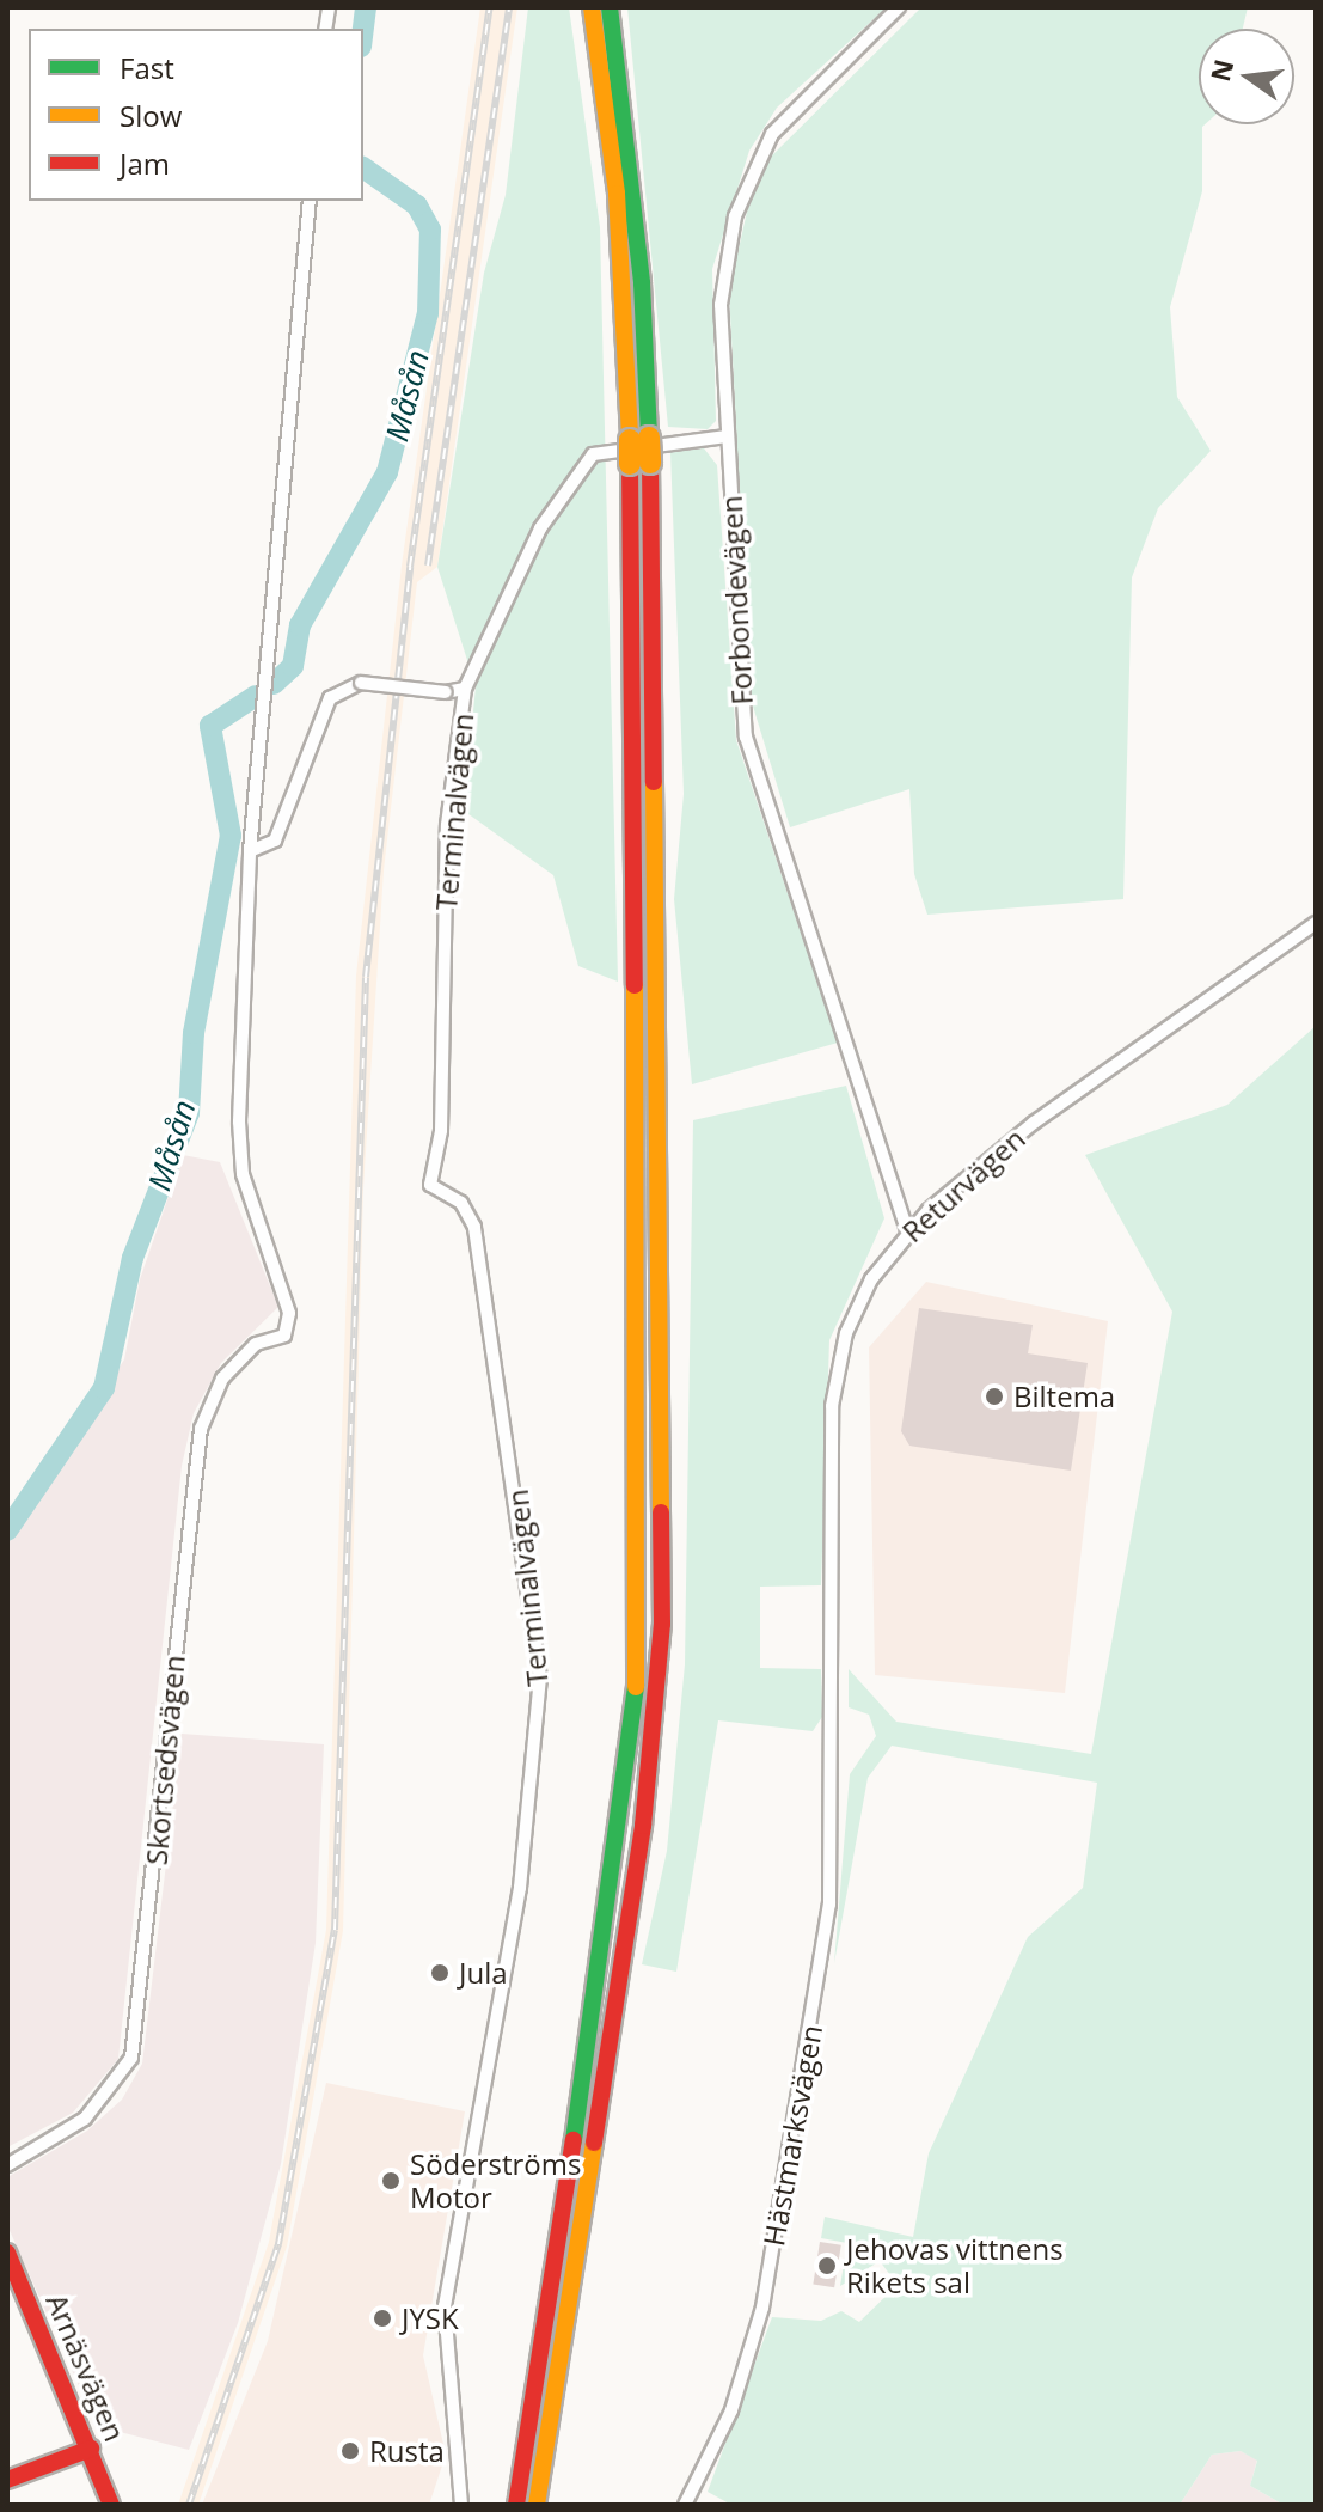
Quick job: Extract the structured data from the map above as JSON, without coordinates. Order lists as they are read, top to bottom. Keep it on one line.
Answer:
{"streets":{"main road":["Arnäsvägen"],"street":["Forbondevägen","Terminalvägen","Returvägen","Skortsedsvägen","Hästmarksvägen"]},"crossings":[["Forbondevägen","Returvägen"],["Returvägen","Hästmarksvägen"]],"water":["Måsån"],"places":["Biltema","Jula","Söderströms Motor","Jehovas vittnens Rikets sal","JYSK","Rusta"],"legend":["Fast","Slow","Jam"],"north":"left"}
